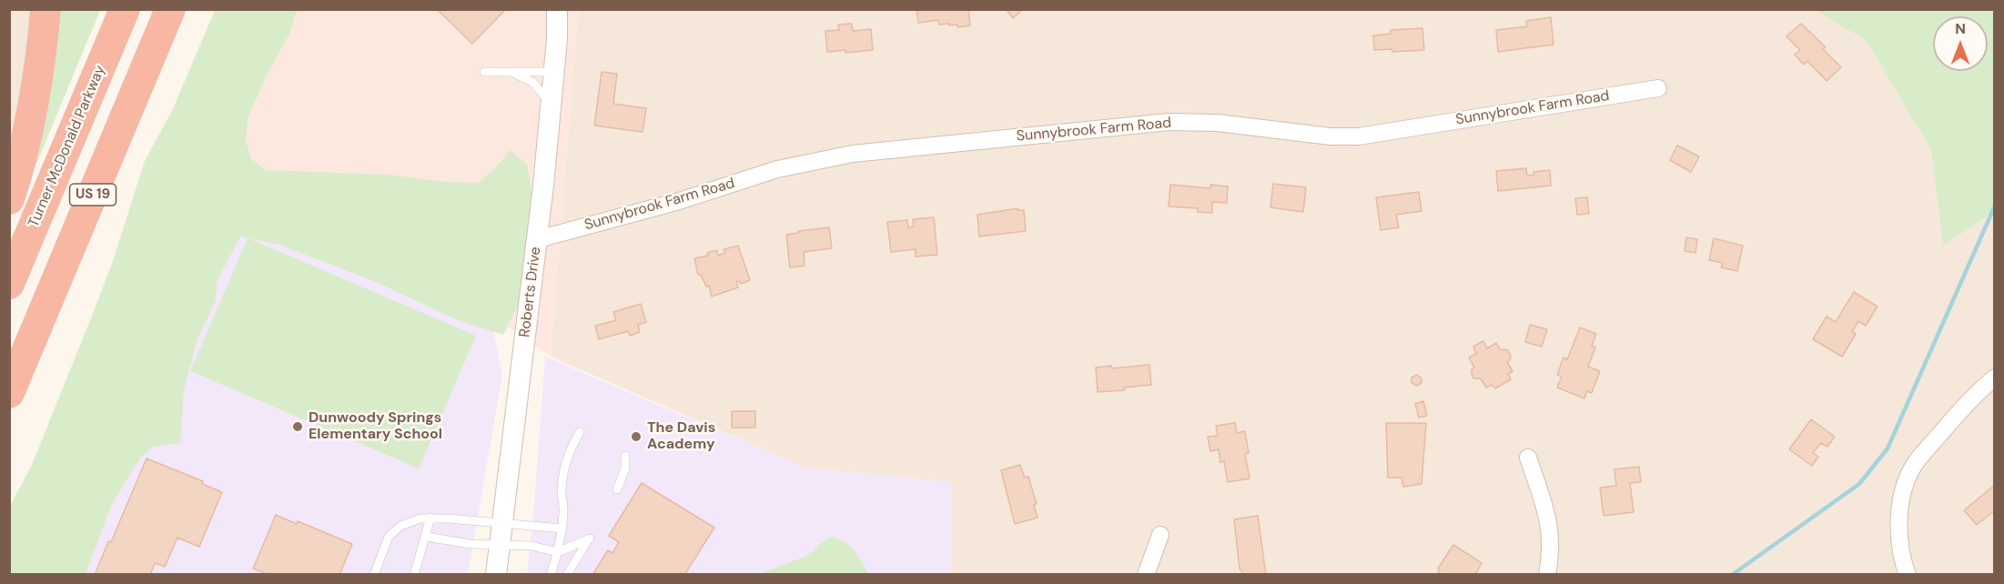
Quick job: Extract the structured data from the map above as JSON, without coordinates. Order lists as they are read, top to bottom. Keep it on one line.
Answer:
{"streets":{"highway":["Turner McDonald Parkway","US 19"],"street":["Sunnybrook Farm Road","Roberts Drive"]},"crossings":[["Sunnybrook Farm Road","Roberts Drive"]],"places":["Dunwoody Springs Elementary School","The Davis Academy"],"north":"top"}
